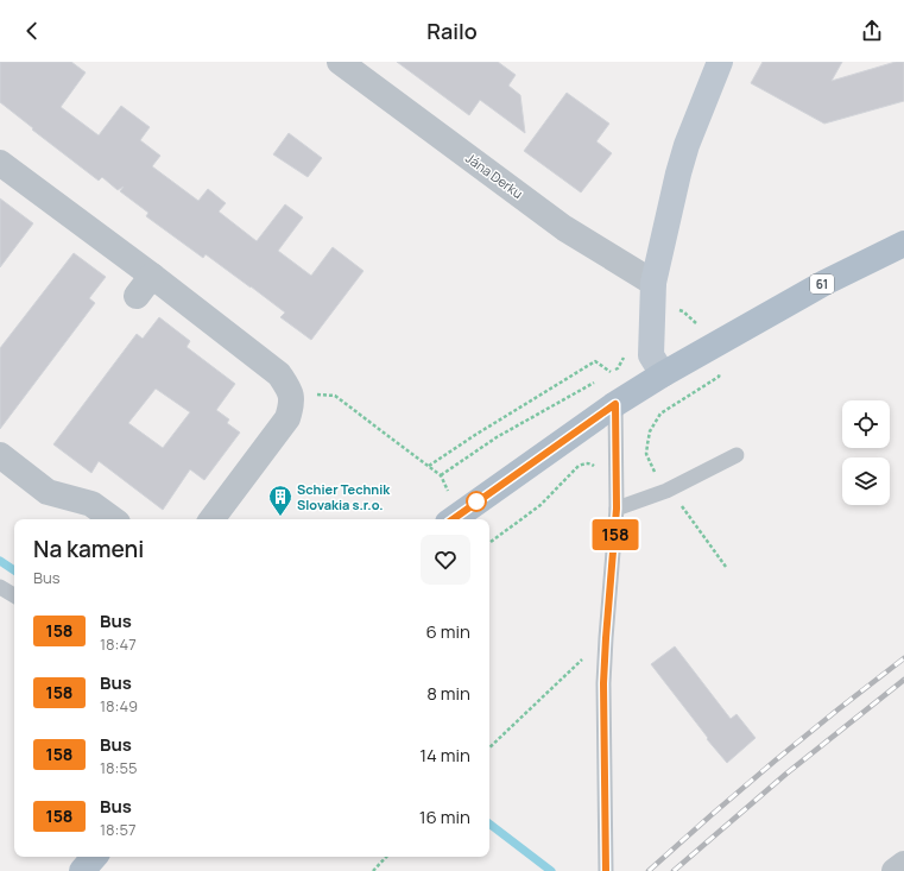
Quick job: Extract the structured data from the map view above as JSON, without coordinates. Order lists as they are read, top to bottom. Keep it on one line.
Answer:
{"streets":{"main road":["61"],"street":["Jána Derku"]},"places":{"building":["Schier Technik Slovakia s.r.o."]},"lines":["bus line 158"],"page":{"header":"Railo","on_map":"158","heading":["Na kameni","Bus"],"list":[{"mark":"158","name":"Bus","note":"18:47","value":"6 min"},{"mark":"158","name":"Bus","note":"18:49","value":"8 min"},{"mark":"158","name":"Bus","note":"18:55","value":"14 min"},{"mark":"158","name":"Bus","note":"18:57","value":"16 min"}]}}
